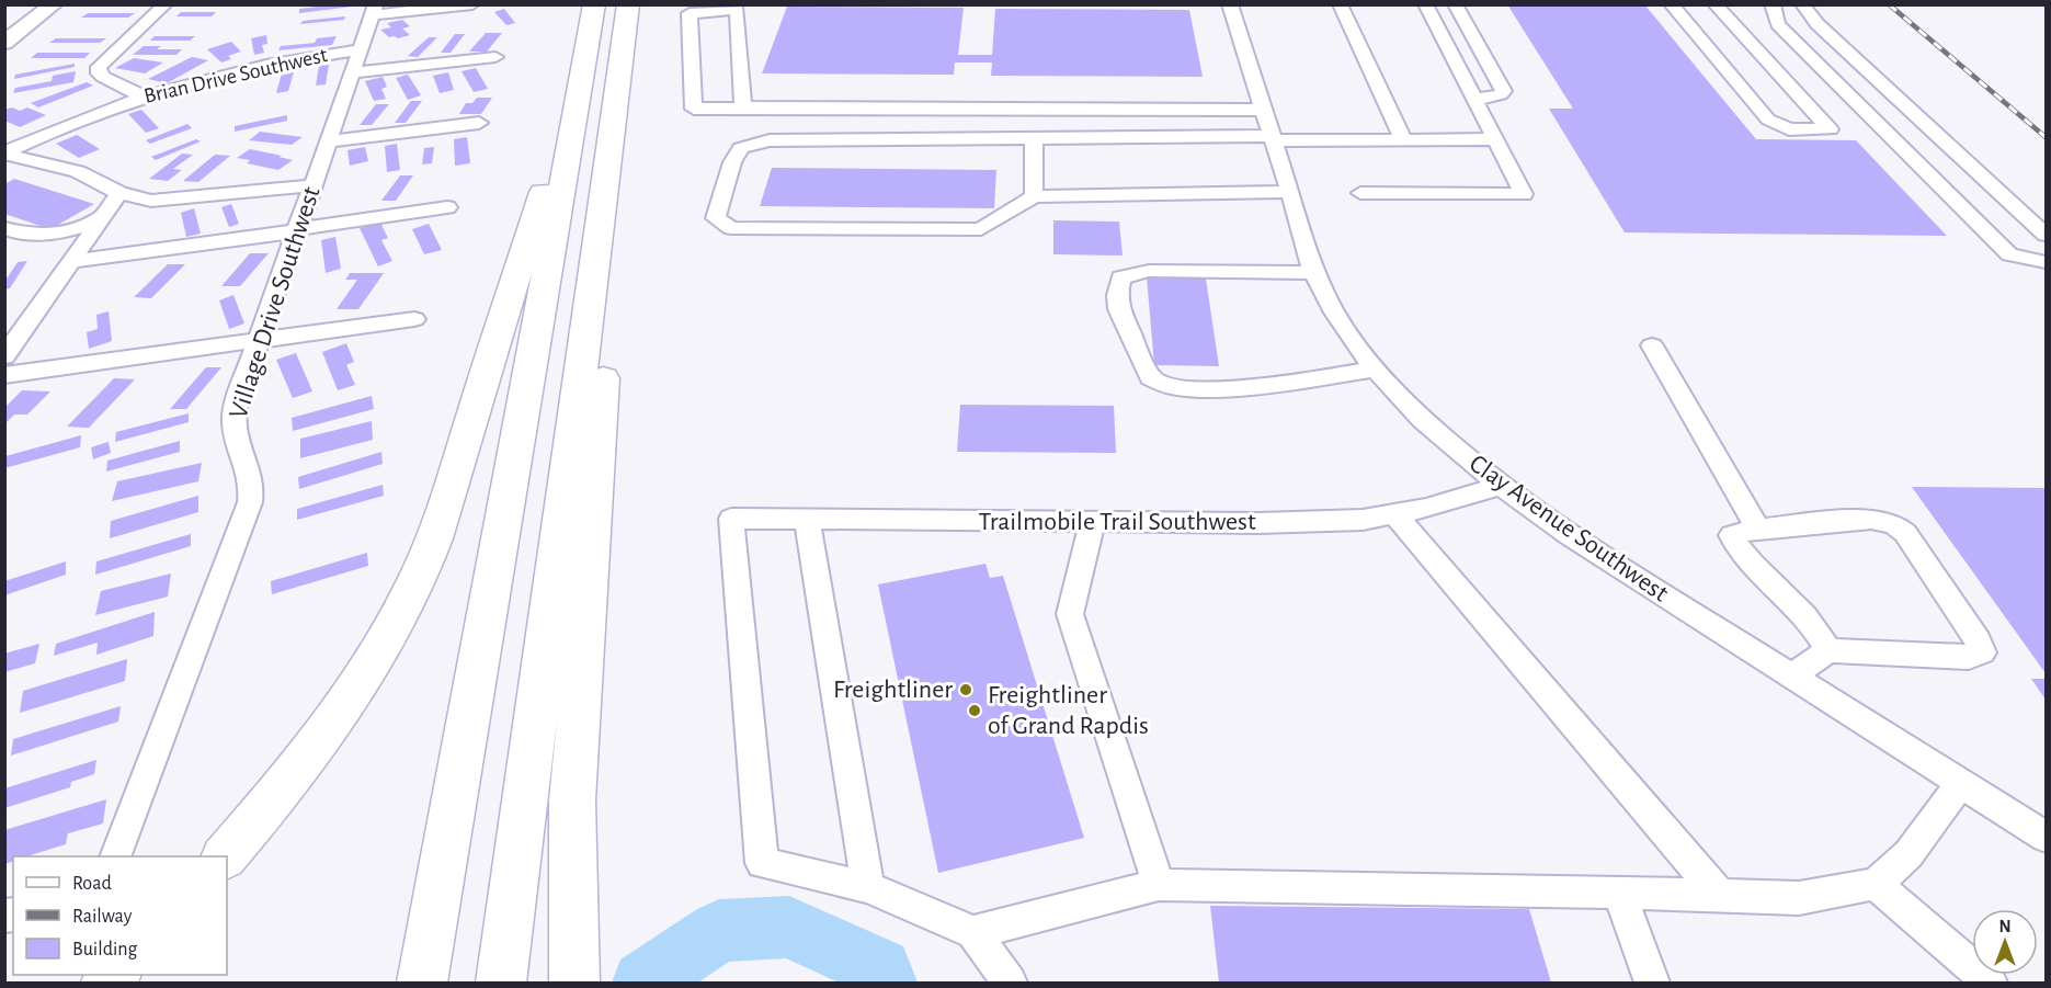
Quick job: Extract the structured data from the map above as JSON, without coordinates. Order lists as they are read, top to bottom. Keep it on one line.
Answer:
{"streets":{"street":["Brian Drive Southwest","Village Drive Southwest","Trailmobile Trail Southwest","Clay Avenue Southwest"]},"crossings":[["Brian Drive Southwest","Village Drive Southwest"],["Trailmobile Trail Southwest","Clay Avenue Southwest"]],"places":["Freightliner","Freightliner of Grand Rapdis"],"legend":["Road","Railway","Building"],"north":"top"}
